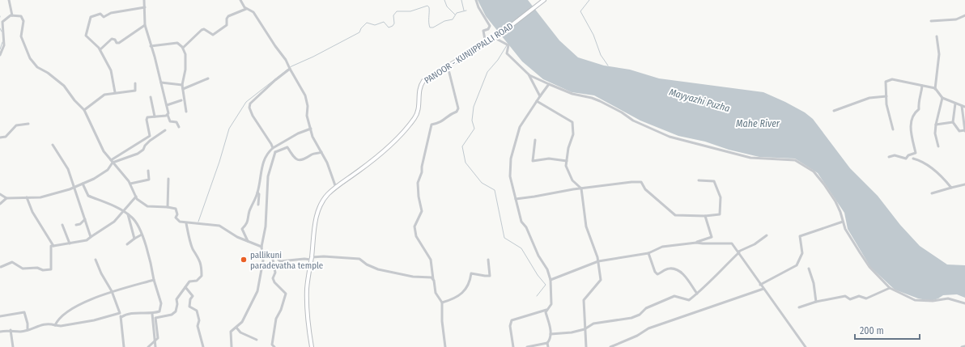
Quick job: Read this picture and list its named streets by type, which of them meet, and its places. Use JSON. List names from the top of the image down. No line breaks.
{"streets":{"main road":["PANOOR - KUNJIPPALLI ROAD"]},"water":["Mayyazhi Puzha","Mahe River"],"places":["pallikuni paradevatha temple"],"scale_bar":"200 m"}
